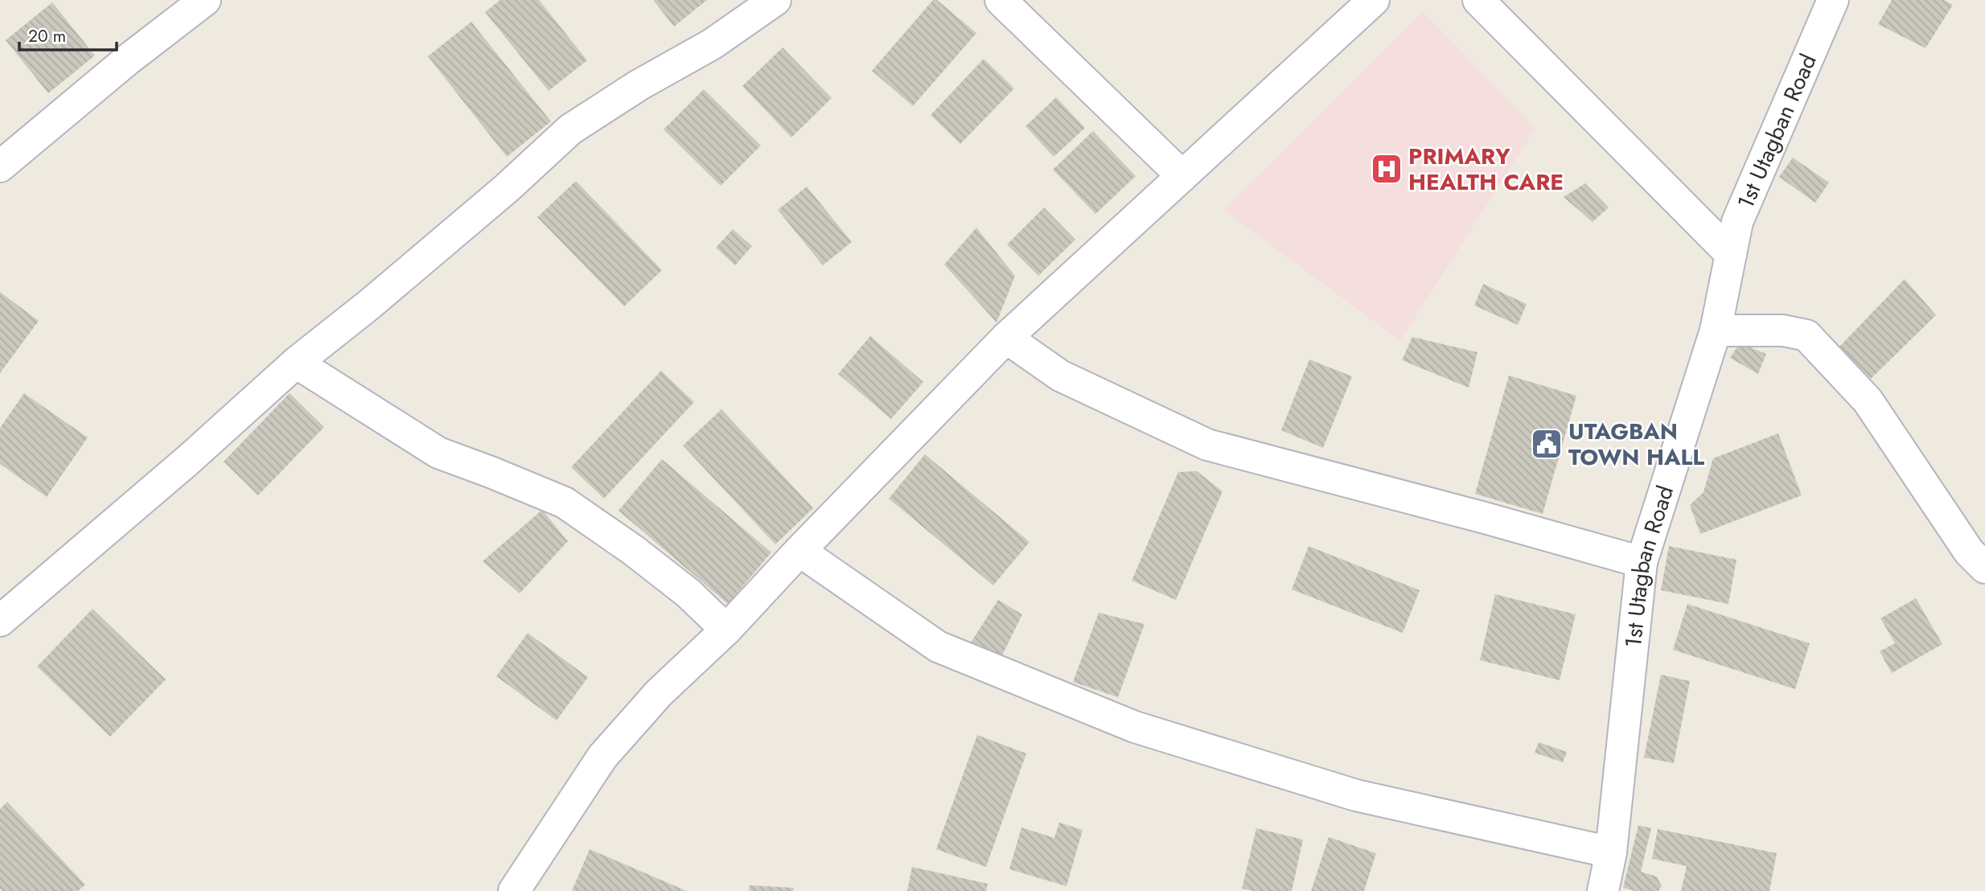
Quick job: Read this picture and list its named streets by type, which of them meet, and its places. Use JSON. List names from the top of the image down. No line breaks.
{"streets":{"street":["1st Utagban Road"]},"places":{"hospital":["PRIMARY HEALTH CARE"],"public building":["UTAGBAN TOWN HALL"]},"scale_bar":"20 m"}
